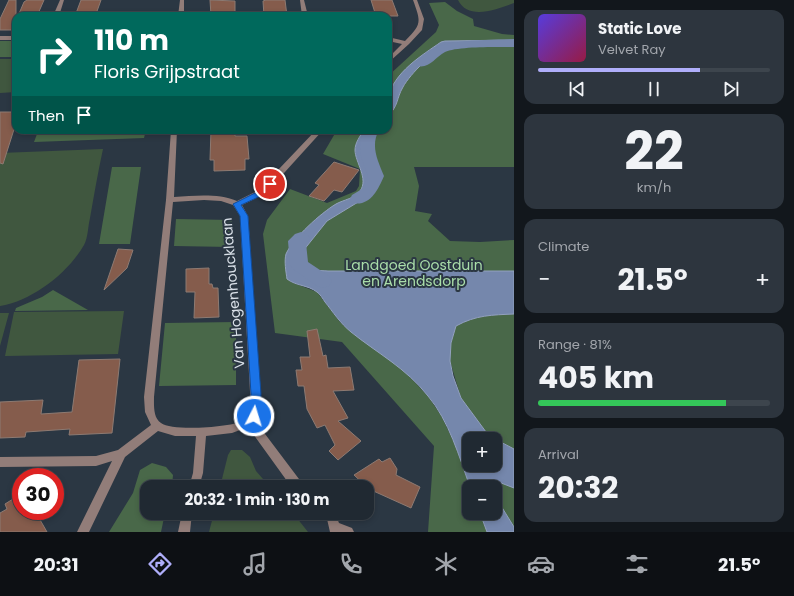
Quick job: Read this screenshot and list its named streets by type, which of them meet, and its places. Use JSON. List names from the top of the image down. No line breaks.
{"streets":{"street":["Van Hogenhoucklaan"]},"parks":["Landgoed Oostduin en Arendsdorp"],"page":{"turn":["110 m","Floris Grijpstraat"],"song":["Static Love","Velvet Ray"],"then":"Then","tile":[["22","km/h"],"Climate",["Range · 81%","405 km"],["Arrival","20:32"]],"heat":["−","21.5°","+"],"map_buttons":["+","−"],"limit":"30","trip":"20:32 · 1 min · 130 m","tabs":["20:31","21.5°"]}}
